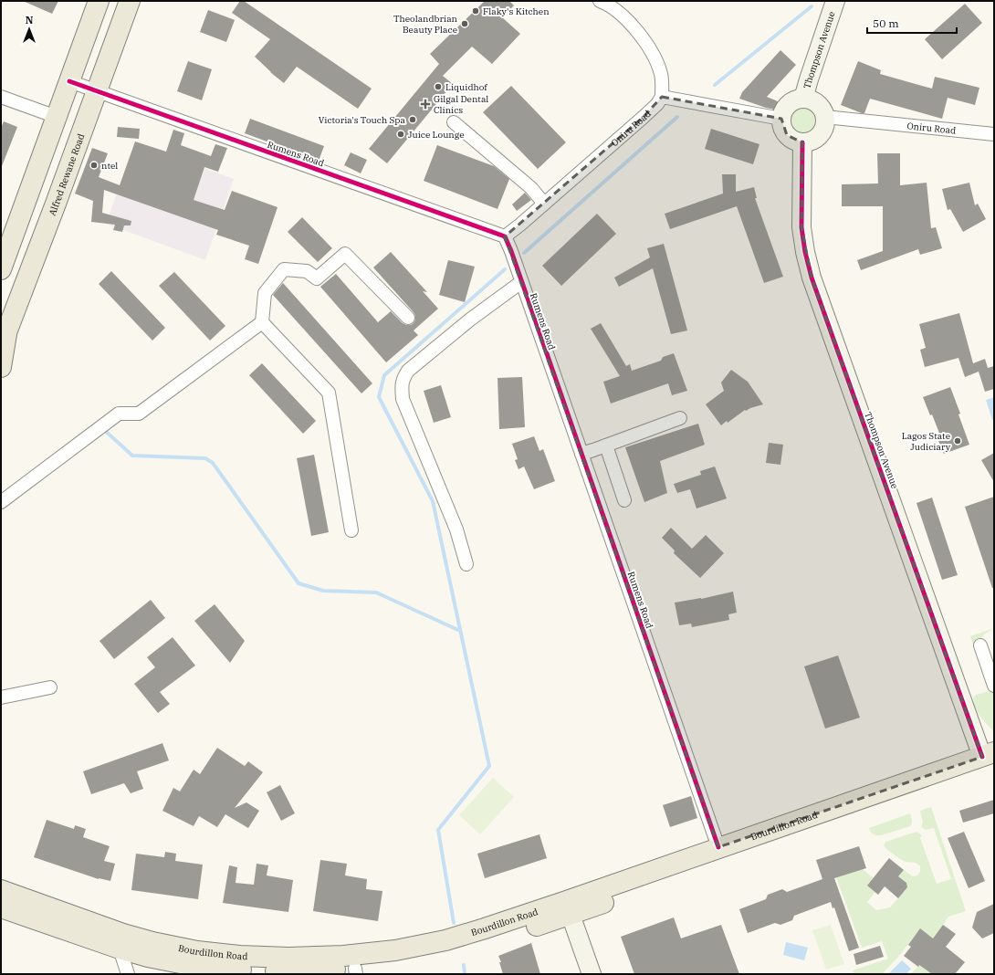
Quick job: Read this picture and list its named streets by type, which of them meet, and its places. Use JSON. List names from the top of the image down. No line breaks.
{"streets":{"main road":["Alfred Rewane Road","Bourdillon Road"],"street":["Thompson Avenue","Oniru Road","Rumens Road"]},"crossings":[["Thompson Avenue","Oniru Road"],["Thompson Avenue","Bourdillon Road"],["Oniru Road","Rumens Road"],["Rumens Road","Alfred Rewane Road"],["Rumens Road","Bourdillon Road"]],"places":{"other":["Flaky's Kitchen","Theolandbrian Beauty Place","Liquidhof","Victoria's Touch Spa","Juice Lounge","ntel","Lagos State Judiciary"],"health":["Gilgal Dental Clinics"]},"scale_bar":"50 m","north":"top"}
